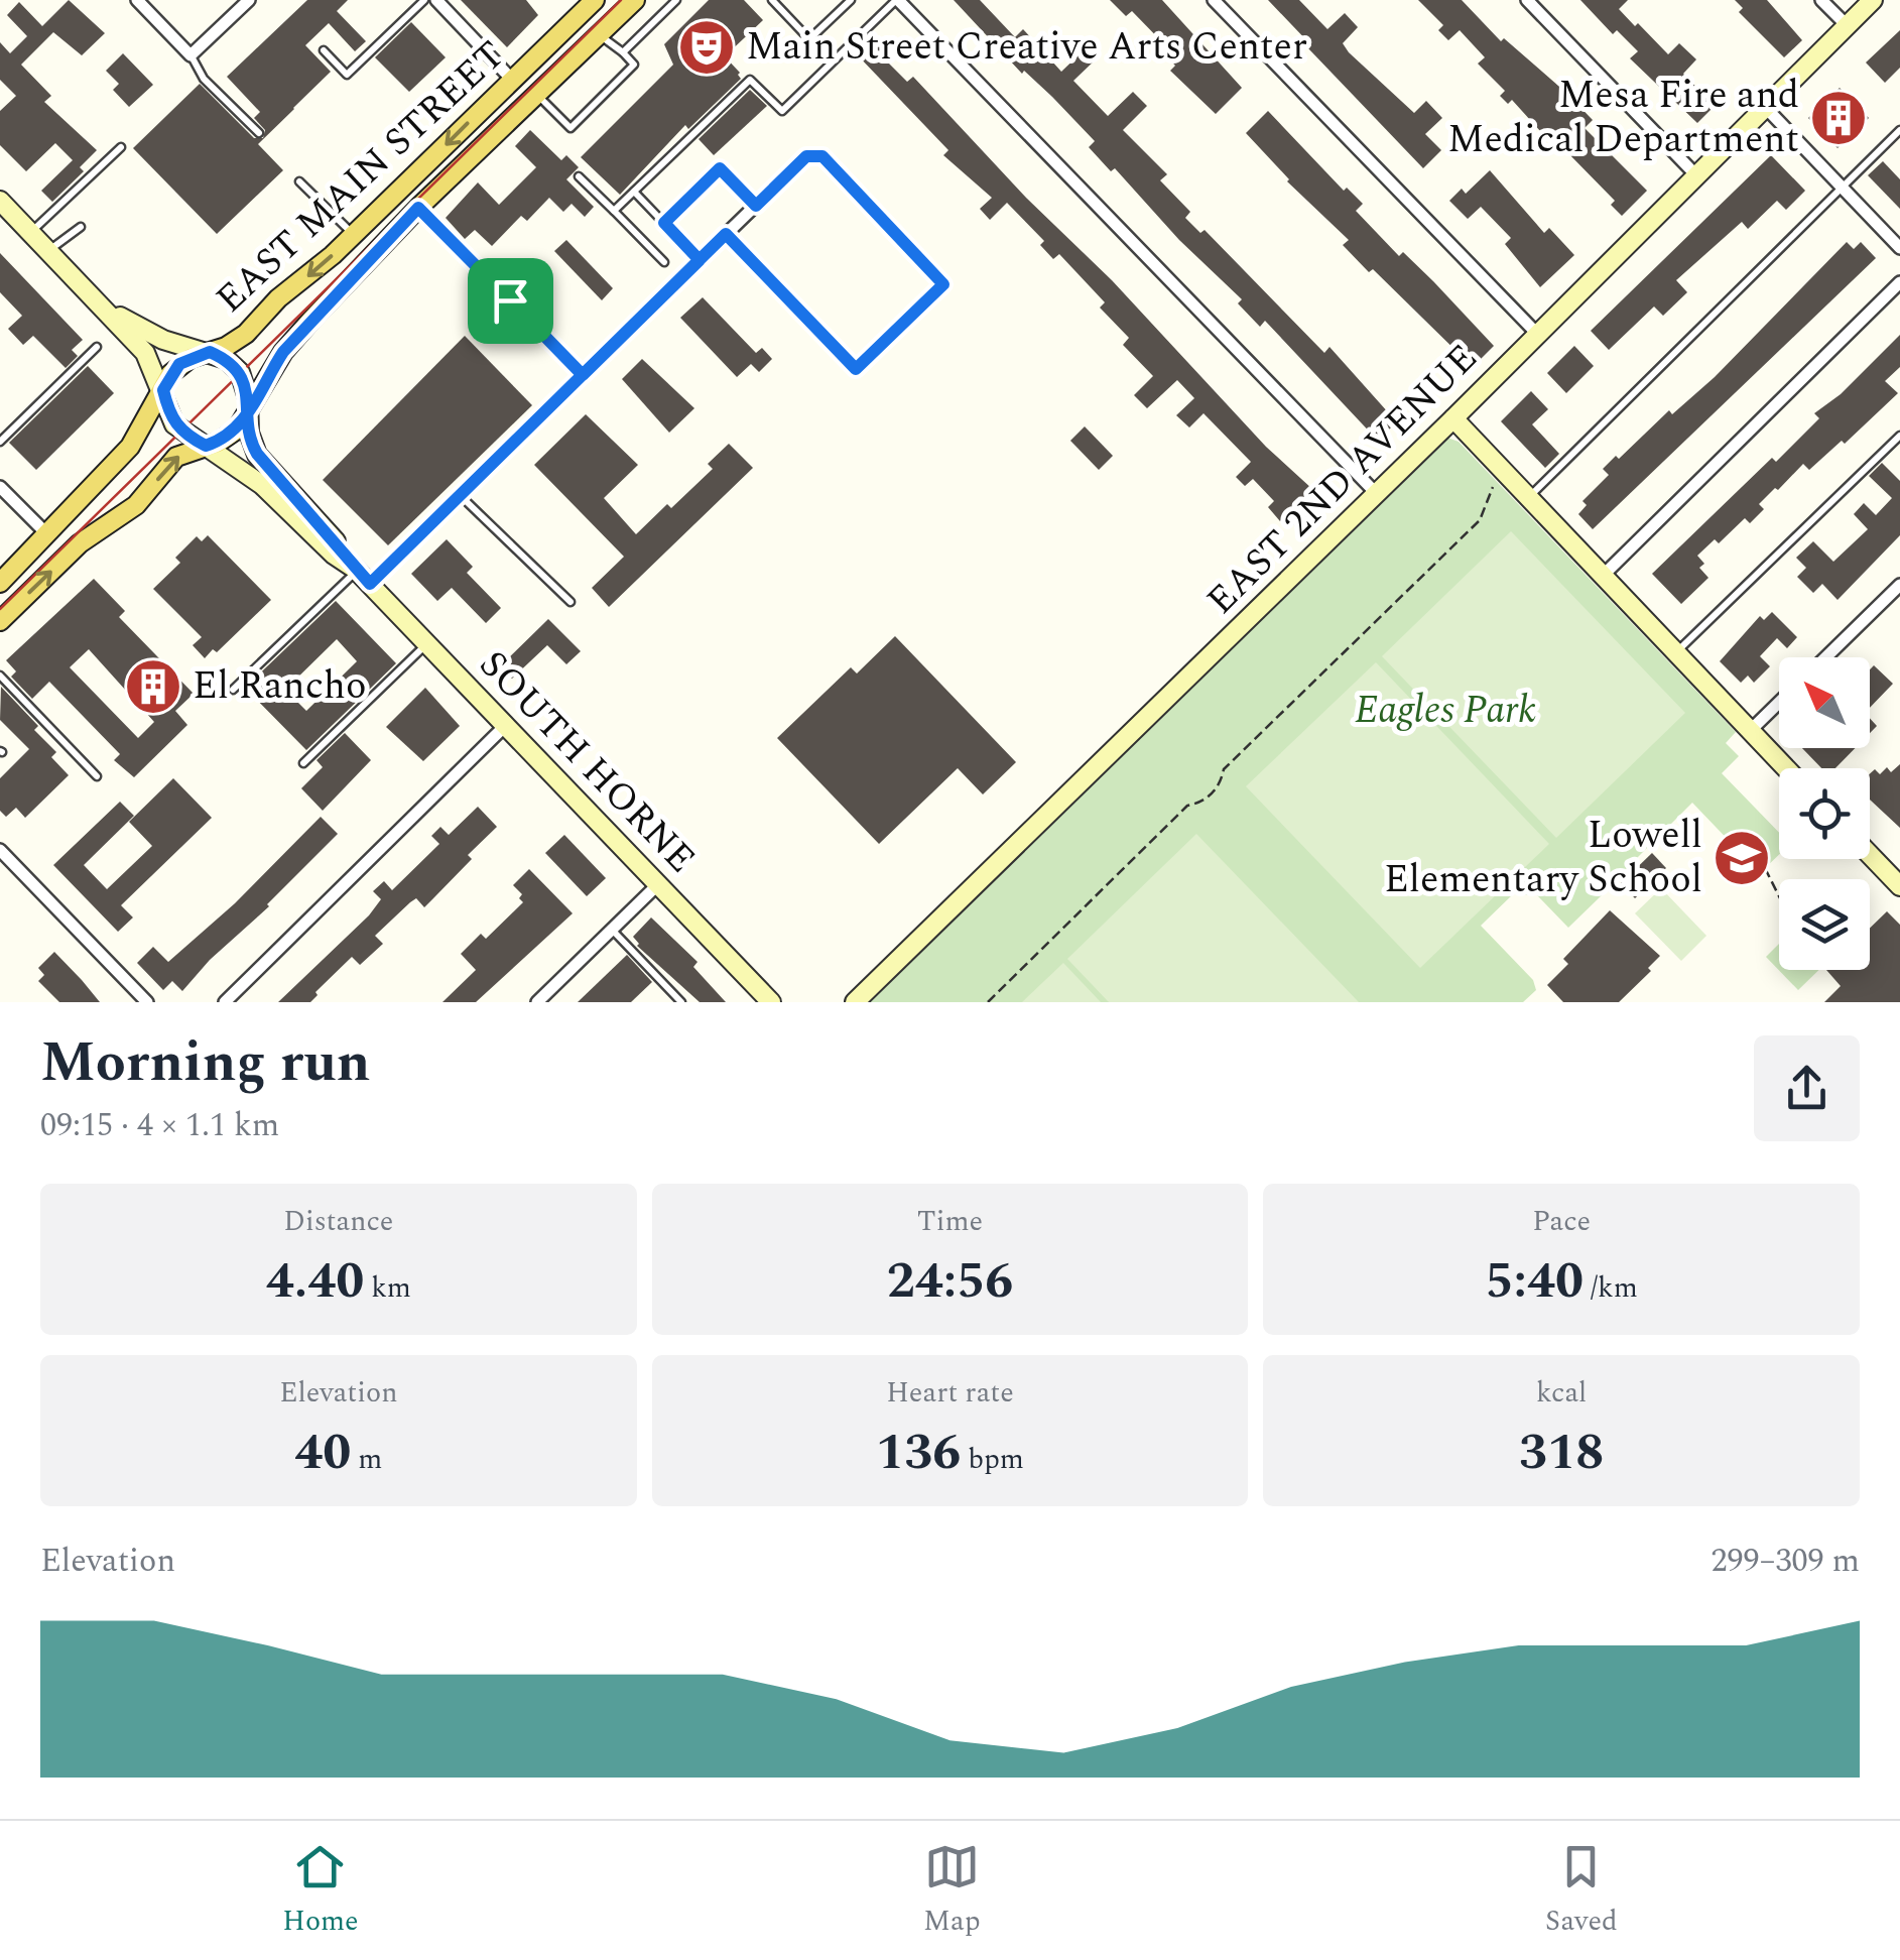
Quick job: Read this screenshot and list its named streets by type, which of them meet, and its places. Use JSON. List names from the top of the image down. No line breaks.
{"streets":{"main road":["EAST MAIN STREET"],"street":["EAST 2ND AVENUE","SOUTH HORNE"]},"crossings":[["EAST MAIN STREET","SOUTH HORNE"]],"parks":["Eagles Park"],"places":{"theatre":["Main Street Creative Arts Center"],"building":["Mesa Fire and Medical Department","El Rancho"],"school or university":["Lowell Elementary School"]},"north":"top left","page":{"heading":["Morning run","09:15 · 4 × 1.1 km"],"stats":[["Distance","4.40 km"],["Time","24:56"],["Pace","5:40 /km"],["Elevation","40 m"],["Heart rate","136 bpm"],["kcal","318"]],"chart":["Elevation","299–309 m"],"tabs":["Home","Map","Saved"]}}
